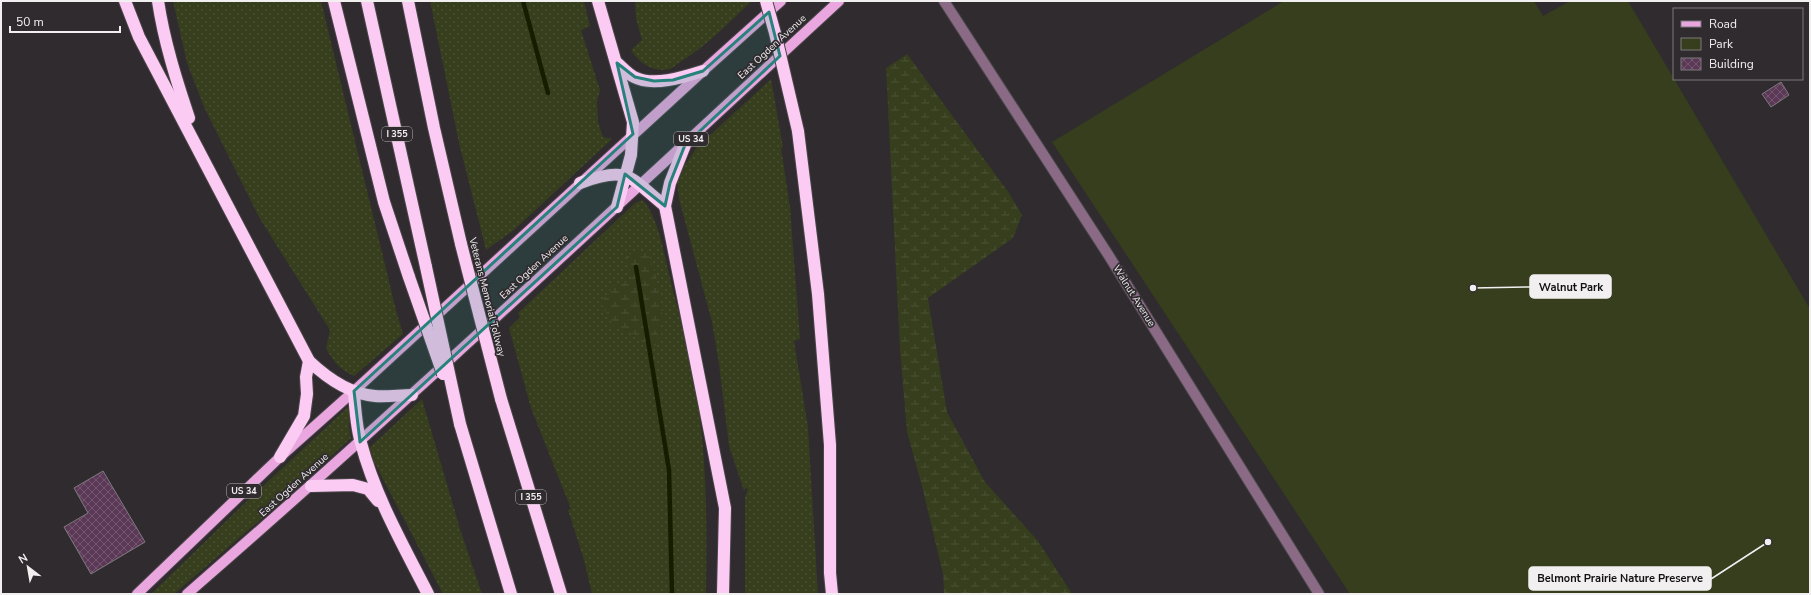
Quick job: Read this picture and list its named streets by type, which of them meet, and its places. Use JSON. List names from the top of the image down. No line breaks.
{"streets":{"highway":["I 355","Veterans Memorial Tollway"],"main road":["East Ogden Avenue","US 34"],"street":["Walnut Avenue"]},"places":["Walnut Park","Belmont Prairie Nature Preserve"],"legend":["Road","Park","Building"],"scale_bar":"50 m","north":"top left"}
